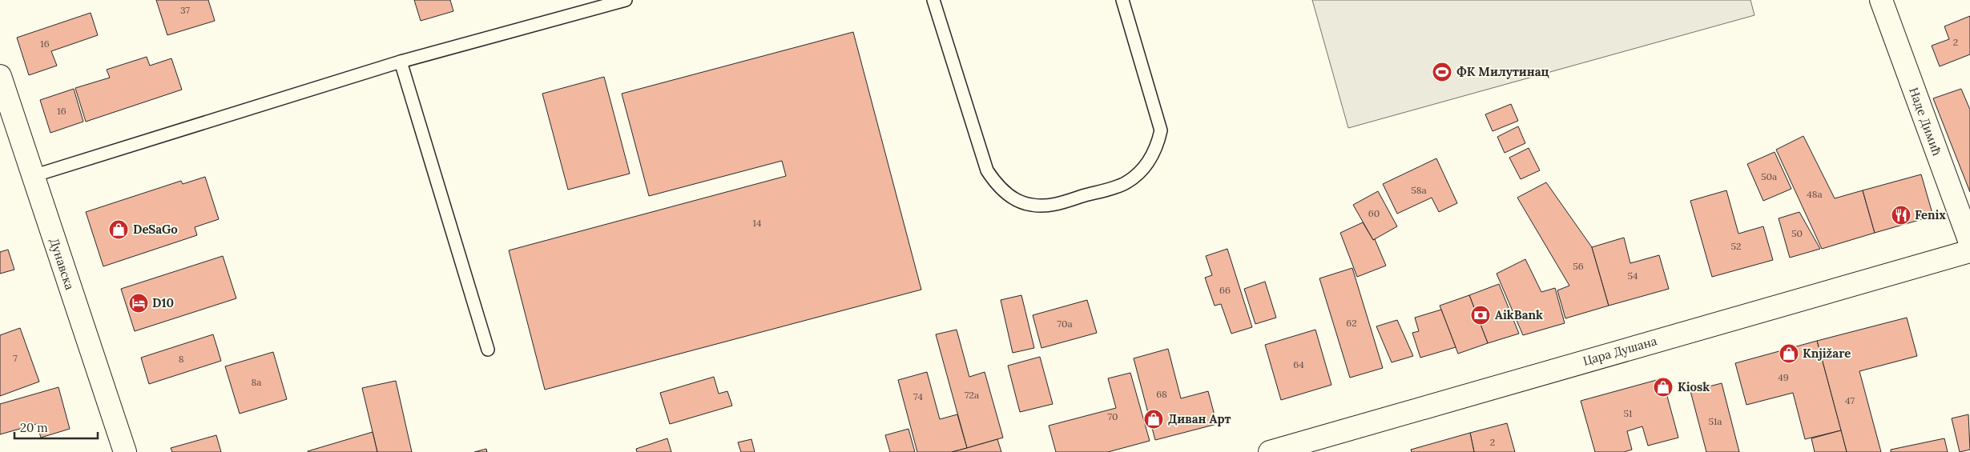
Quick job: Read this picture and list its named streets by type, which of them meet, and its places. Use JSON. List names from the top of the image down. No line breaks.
{"streets":{"main road":["Наде Димић","Дунавска","Цара Душана"]},"places":{"sports":["ФК Милутинац"],"restaurant":["Fenix"],"shop":["DeSaGo","Knjižare","Kiosk","Диван Арт"],"hotel":["D10"],"bank":["AikBank"]},"house_numbers":["37","2","16","16","50a","58a","48a","60","14","50","52","56","54","66","62","70a","7","8","64","49","8a","68","72a","74","47","51","70","51a","2"],"scale_bar":"20 m"}
